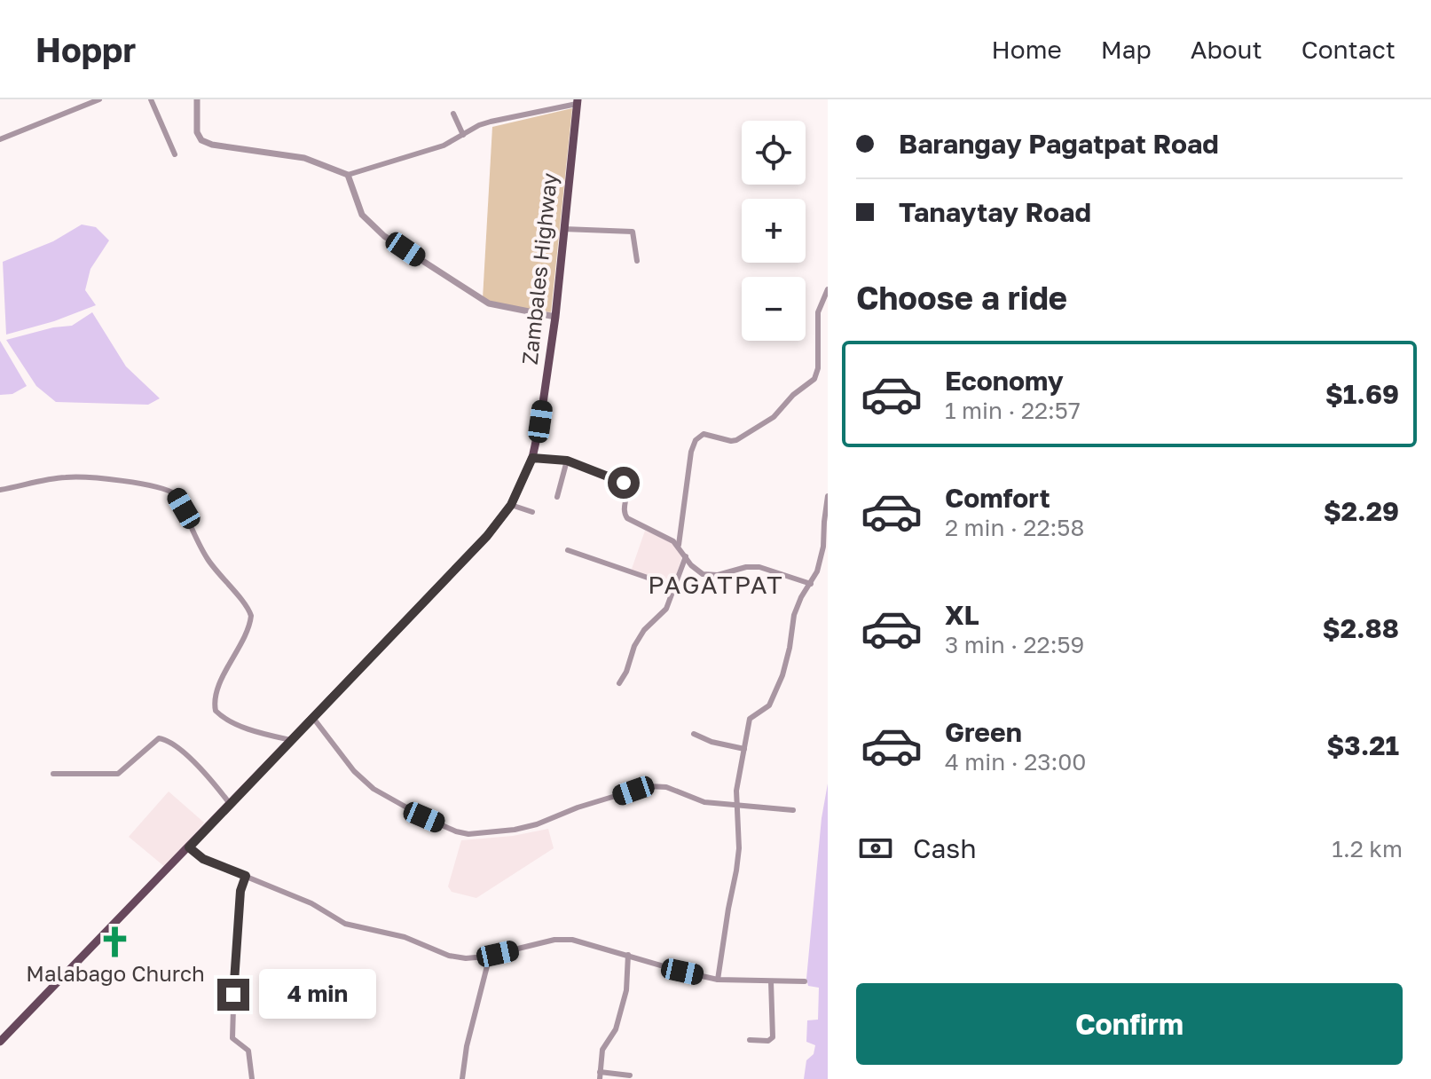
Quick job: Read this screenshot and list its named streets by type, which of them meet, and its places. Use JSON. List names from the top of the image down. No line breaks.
{"streets":{"main road":["Zambales Highway"]},"districts":["PAGATPAT"],"places":{"church":["Malabago Church"]},"page":{"header":"Hoppr","nav":["Home","Map","About","Contact"],"banner":["Barangay Pagatpat Road","Tanaytay Road"],"map_buttons":["+","−"],"heading":"Choose a ride","list":[{"name":"Economy","note":"1 min · 22:57","value":"$1.69"},{"name":"Comfort","note":"2 min · 22:58","value":"$2.29"},{"name":"XL","note":"3 min · 22:59","value":"$2.88"},{"name":"Green","note":"4 min · 23:00","value":"$3.21"}],"pay":["Cash","1.2 km"],"bubble":"4 min","buttons":"Confirm"}}
